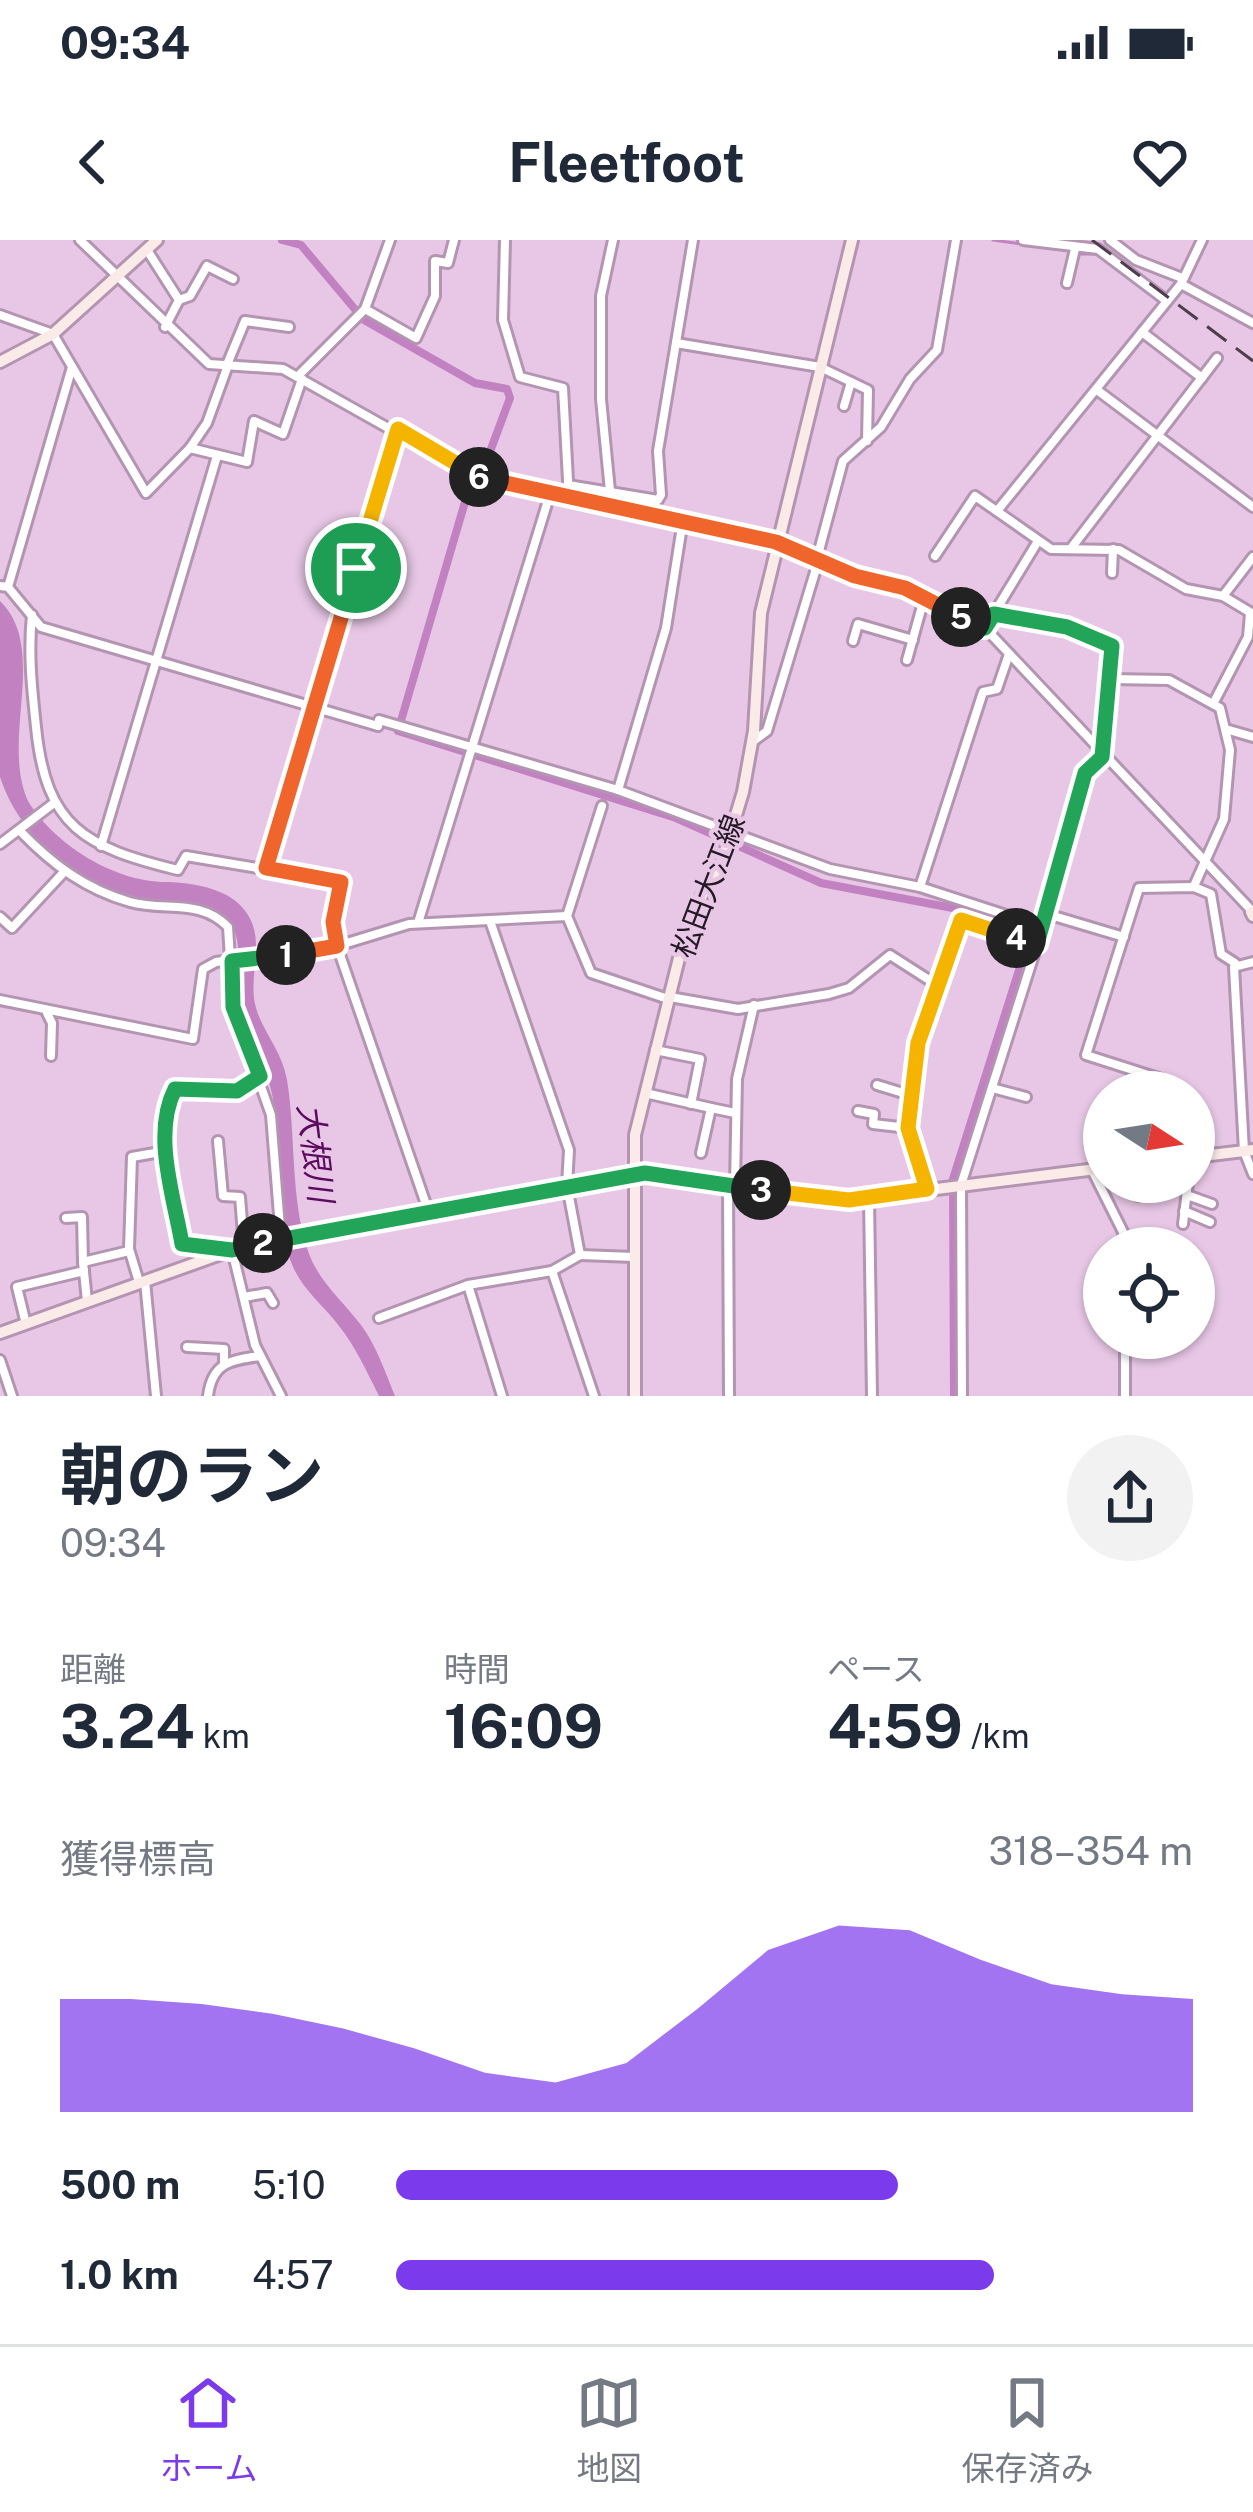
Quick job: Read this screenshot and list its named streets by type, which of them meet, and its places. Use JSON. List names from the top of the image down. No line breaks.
{"streets":{"main road":["松田大江線"]},"water":["大根川"],"north":"right","page":{"status":"09:34","header":"Fleetfoot","pins":["6","5","4","1","3","2"],"heading":["朝のラン","09:34"],"stats":[["距離","3.24 km"],["時間","16:09"],["ペース","4:59 /km"]],"chart":["獲得標高","318–354 m"],"list":[{"name":"500 m","note":"5:10"},{"name":"1.0 km","note":"4:57"}],"tabs":["ホーム","地図","保存済み"]}}
